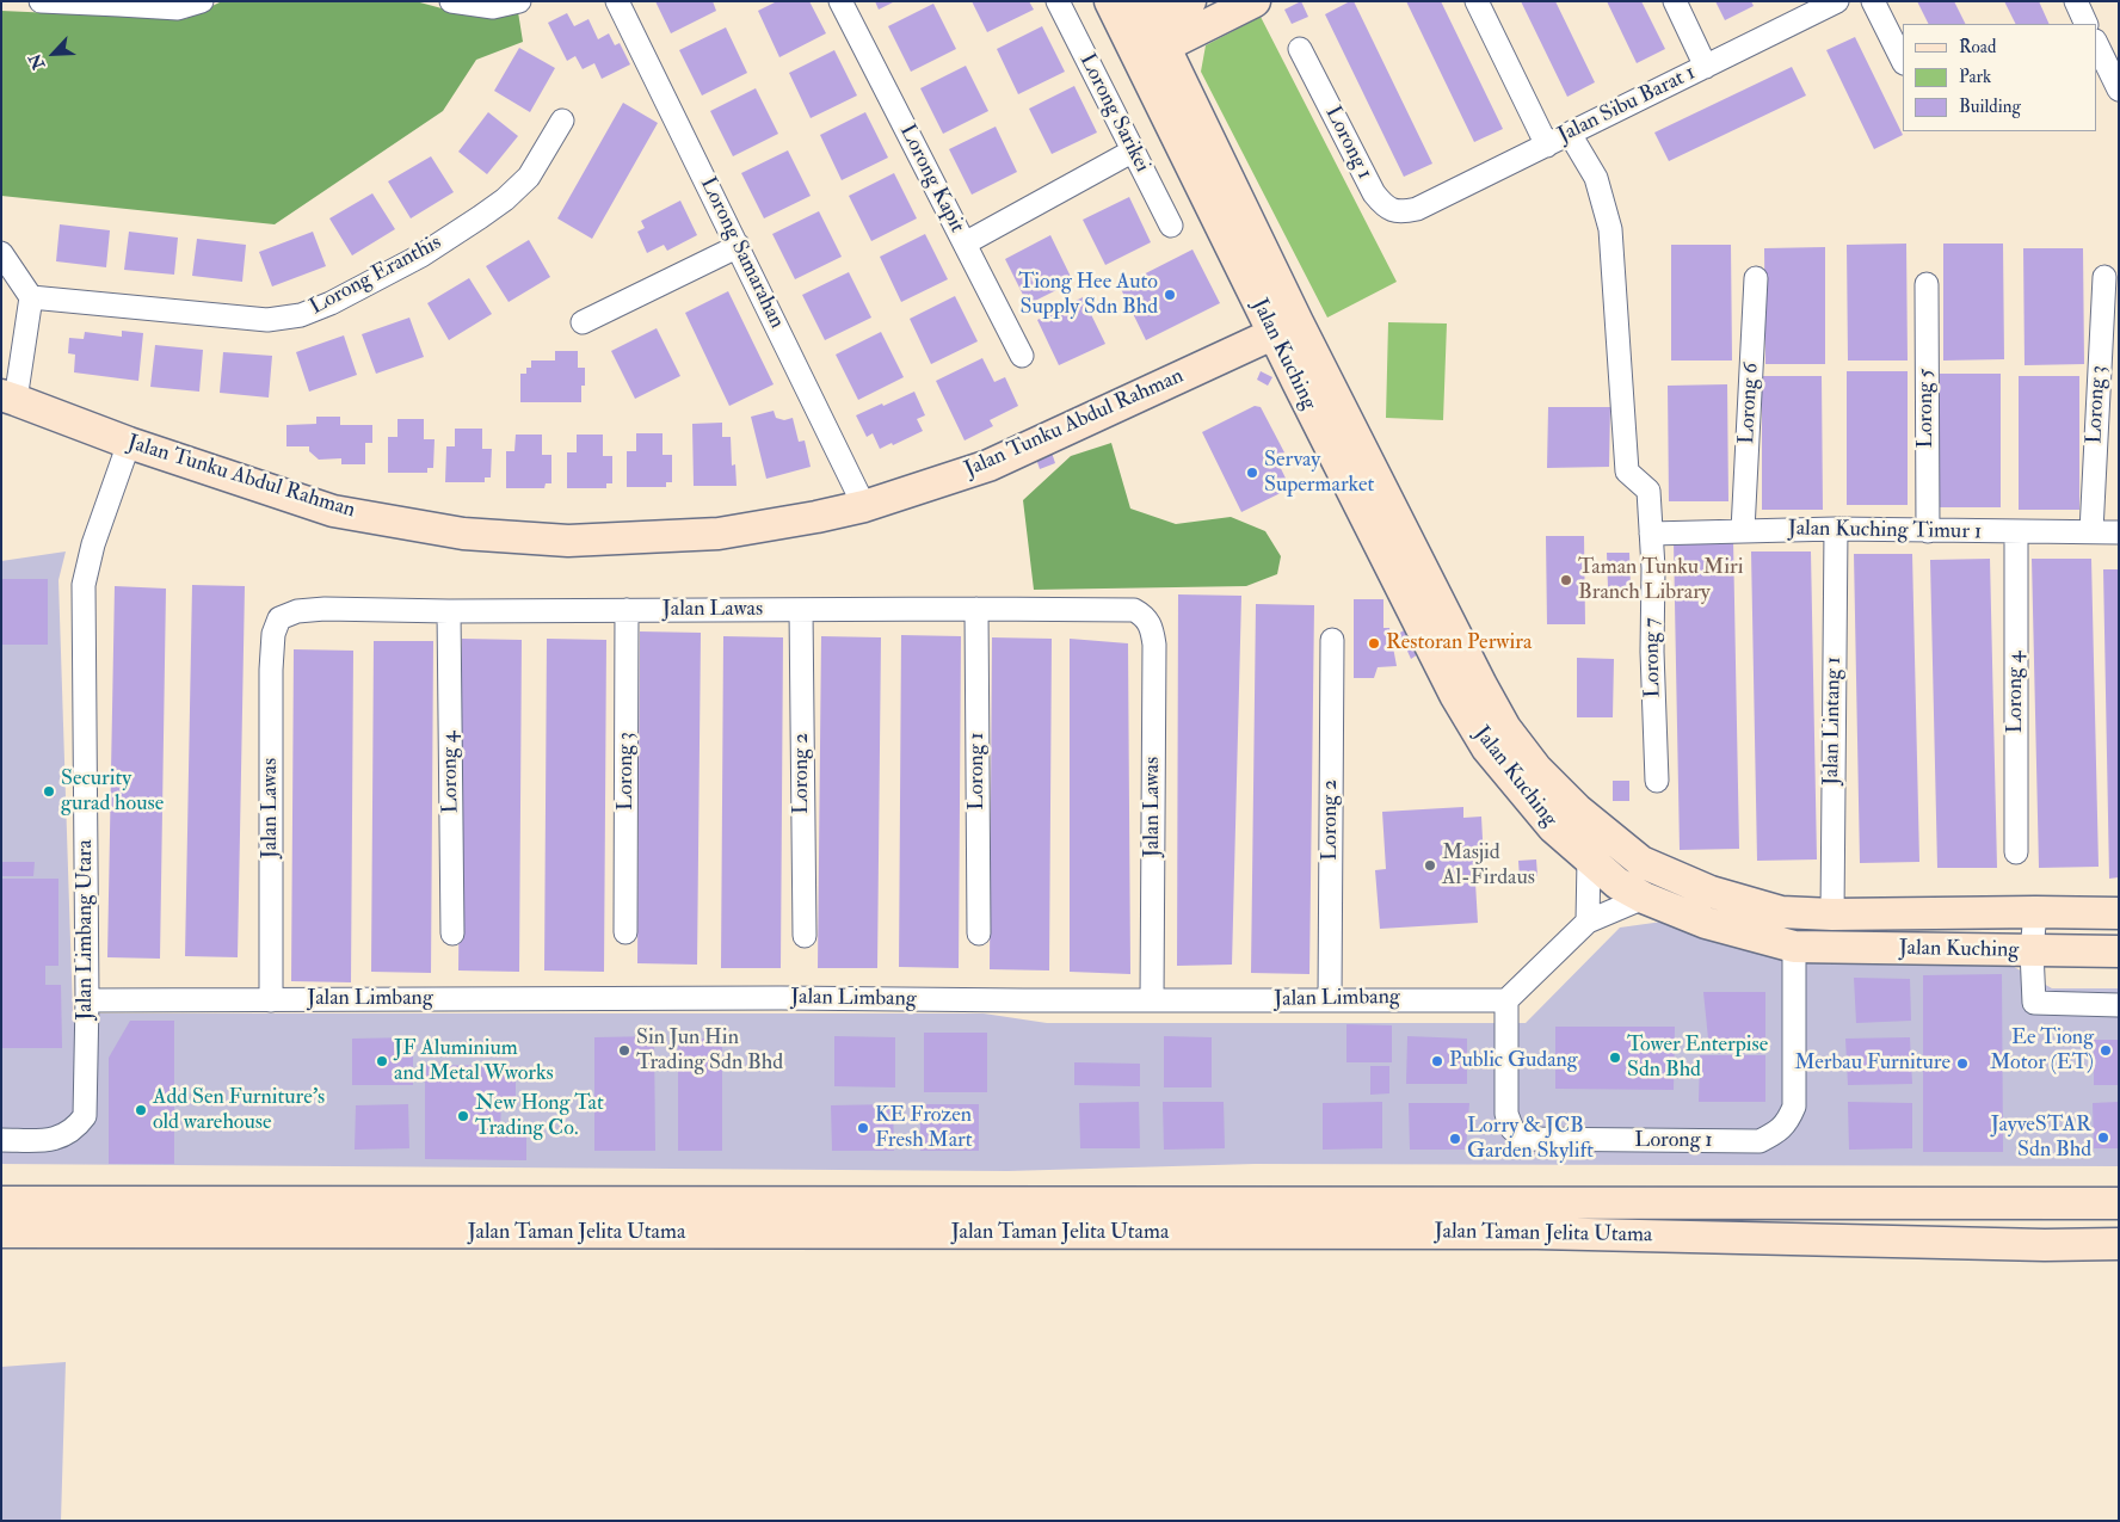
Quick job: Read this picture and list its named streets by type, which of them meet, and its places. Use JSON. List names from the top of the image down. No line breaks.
{"streets":{"street":["Jalan Sibu Barat 1","Lorong Sarikei","Lorong 1","Lorong Kapit","Lorong Samarahan","Lorong Eranthis","Jalan Kuching","Lorong 6","Lorong 3","Lorong 5","Jalan Tunku Abdul Rahman","Jalan Kuching Timur 1","Jalan Lawas","Lorong 7","Lorong 4","Jalan Lintang 1","Lorong 2","Jalan Limbang Utara","Jalan Limbang","Jalan Taman Jelita Utama"]},"crossings":[["Jalan Sibu Barat 1","Lorong 1"],["Jalan Sibu Barat 1","Lorong 7"],["Lorong 1","Jalan Kuching"],["Lorong 1","Jalan Lawas"],["Lorong 1","Jalan Limbang"],["Lorong Samarahan","Jalan Tunku Abdul Rahman"],["Jalan Kuching","Jalan Tunku Abdul Rahman"],["Jalan Kuching","Jalan Lintang 1"],["Lorong 6","Jalan Kuching Timur 1"],["Lorong 3","Jalan Kuching Timur 1"],["Lorong 3","Jalan Lawas"],["Lorong 5","Jalan Kuching Timur 1"],["Jalan Tunku Abdul Rahman","Jalan Limbang Utara"],["Jalan Kuching Timur 1","Lorong 7"],["Jalan Kuching Timur 1","Lorong 4"],["Jalan Kuching Timur 1","Jalan Lintang 1"],["Jalan Lawas","Lorong 4"],["Jalan Lawas","Lorong 2"],["Jalan Lawas","Jalan Limbang"],["Lorong 2","Jalan Limbang"],["Jalan Limbang Utara","Jalan Limbang"]],"places":["Tiong Hee Auto Supply Sdn Bhd","Servay Supermarket","Taman Tunku Miri Branch Library","Restoran Perwira","Security gurad house","Masjid Al-Firdaus","Sin Jun Hin Trading Sdn Bhd","Ee Tiong Motor (ET)","Tower Enterpise Sdn Bhd","JF Aluminium and Metal Wworks","Public Gudang","Merbau Furniture","Add Sen Furniture's old warehouse","New Hong Tat Trading Co.","KE Frozen Fresh Mart","JayveSTAR Sdn Bhd","Lorry & JCB Garden Skylift"],"legend":["Road","Park","Building"],"north":"bottom left"}
